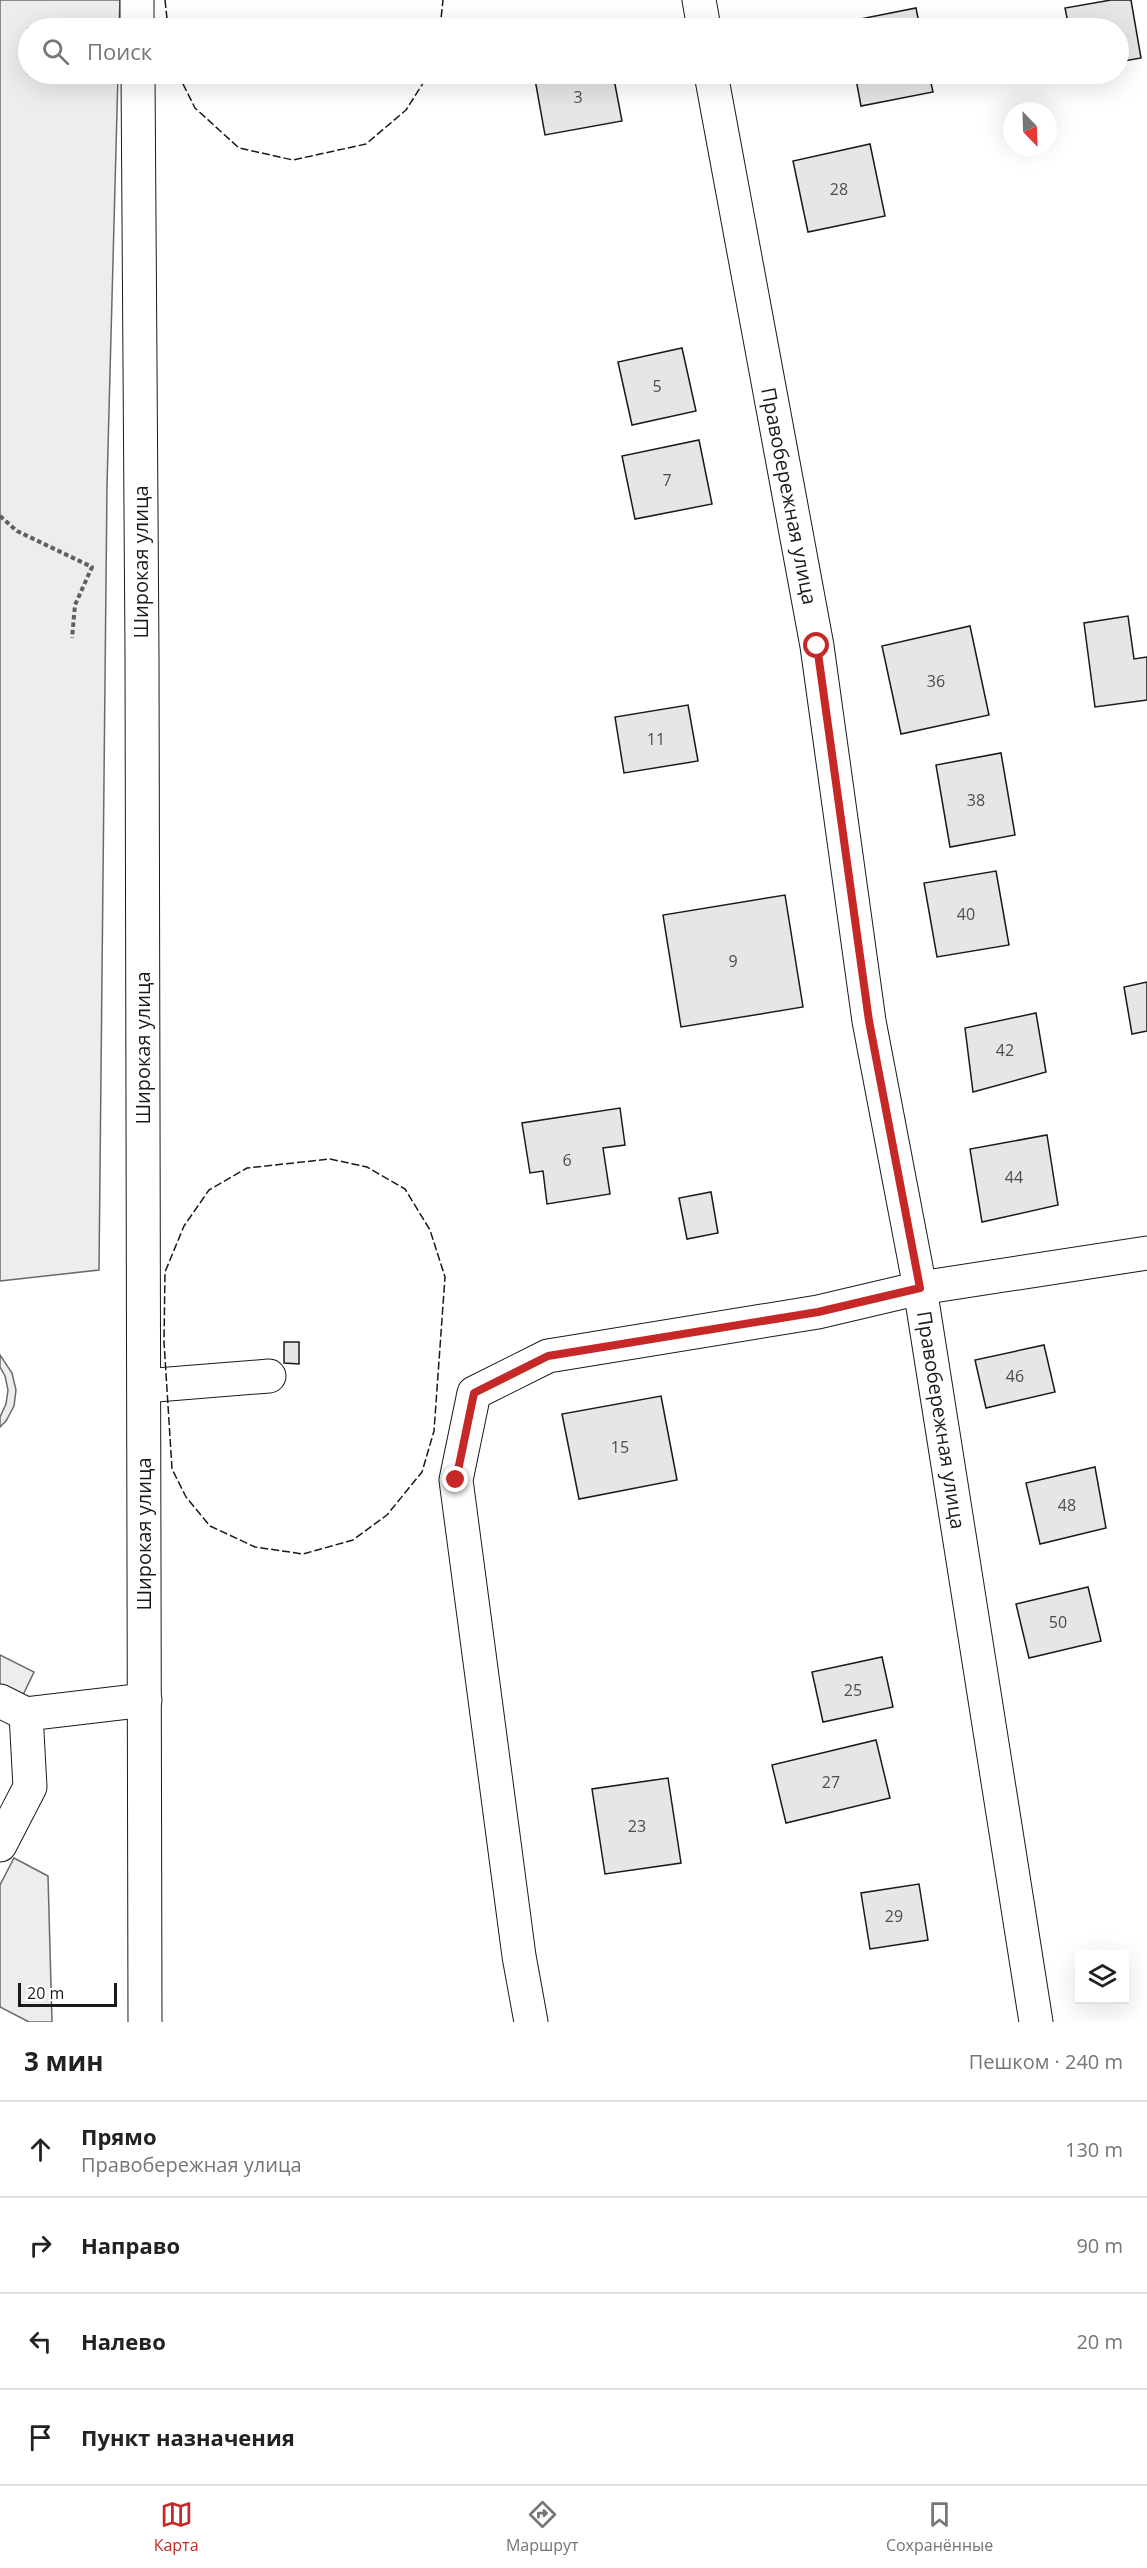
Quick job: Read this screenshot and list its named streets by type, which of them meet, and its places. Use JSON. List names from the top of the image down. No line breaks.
{"streets":{"street":["Правобережная улица","Широкая улица"]},"house_numbers":["3","28","5","7","36","11","38","40","9","42","6","44","46","15","48","50","25","27","23","29"],"scale_bar":"20 m","north":"bottom right","page":{"search":"Поиск","scale":"20 m","heading":["3 мин","Пешком · 240 m"],"list":[["Прямо","Правобережная улица","130 m"],["Направо","90 m"],["Налево","20 m"],"Пункт назначения"],"nav":["Карта","Маршрут","Сохранённые"]}}
